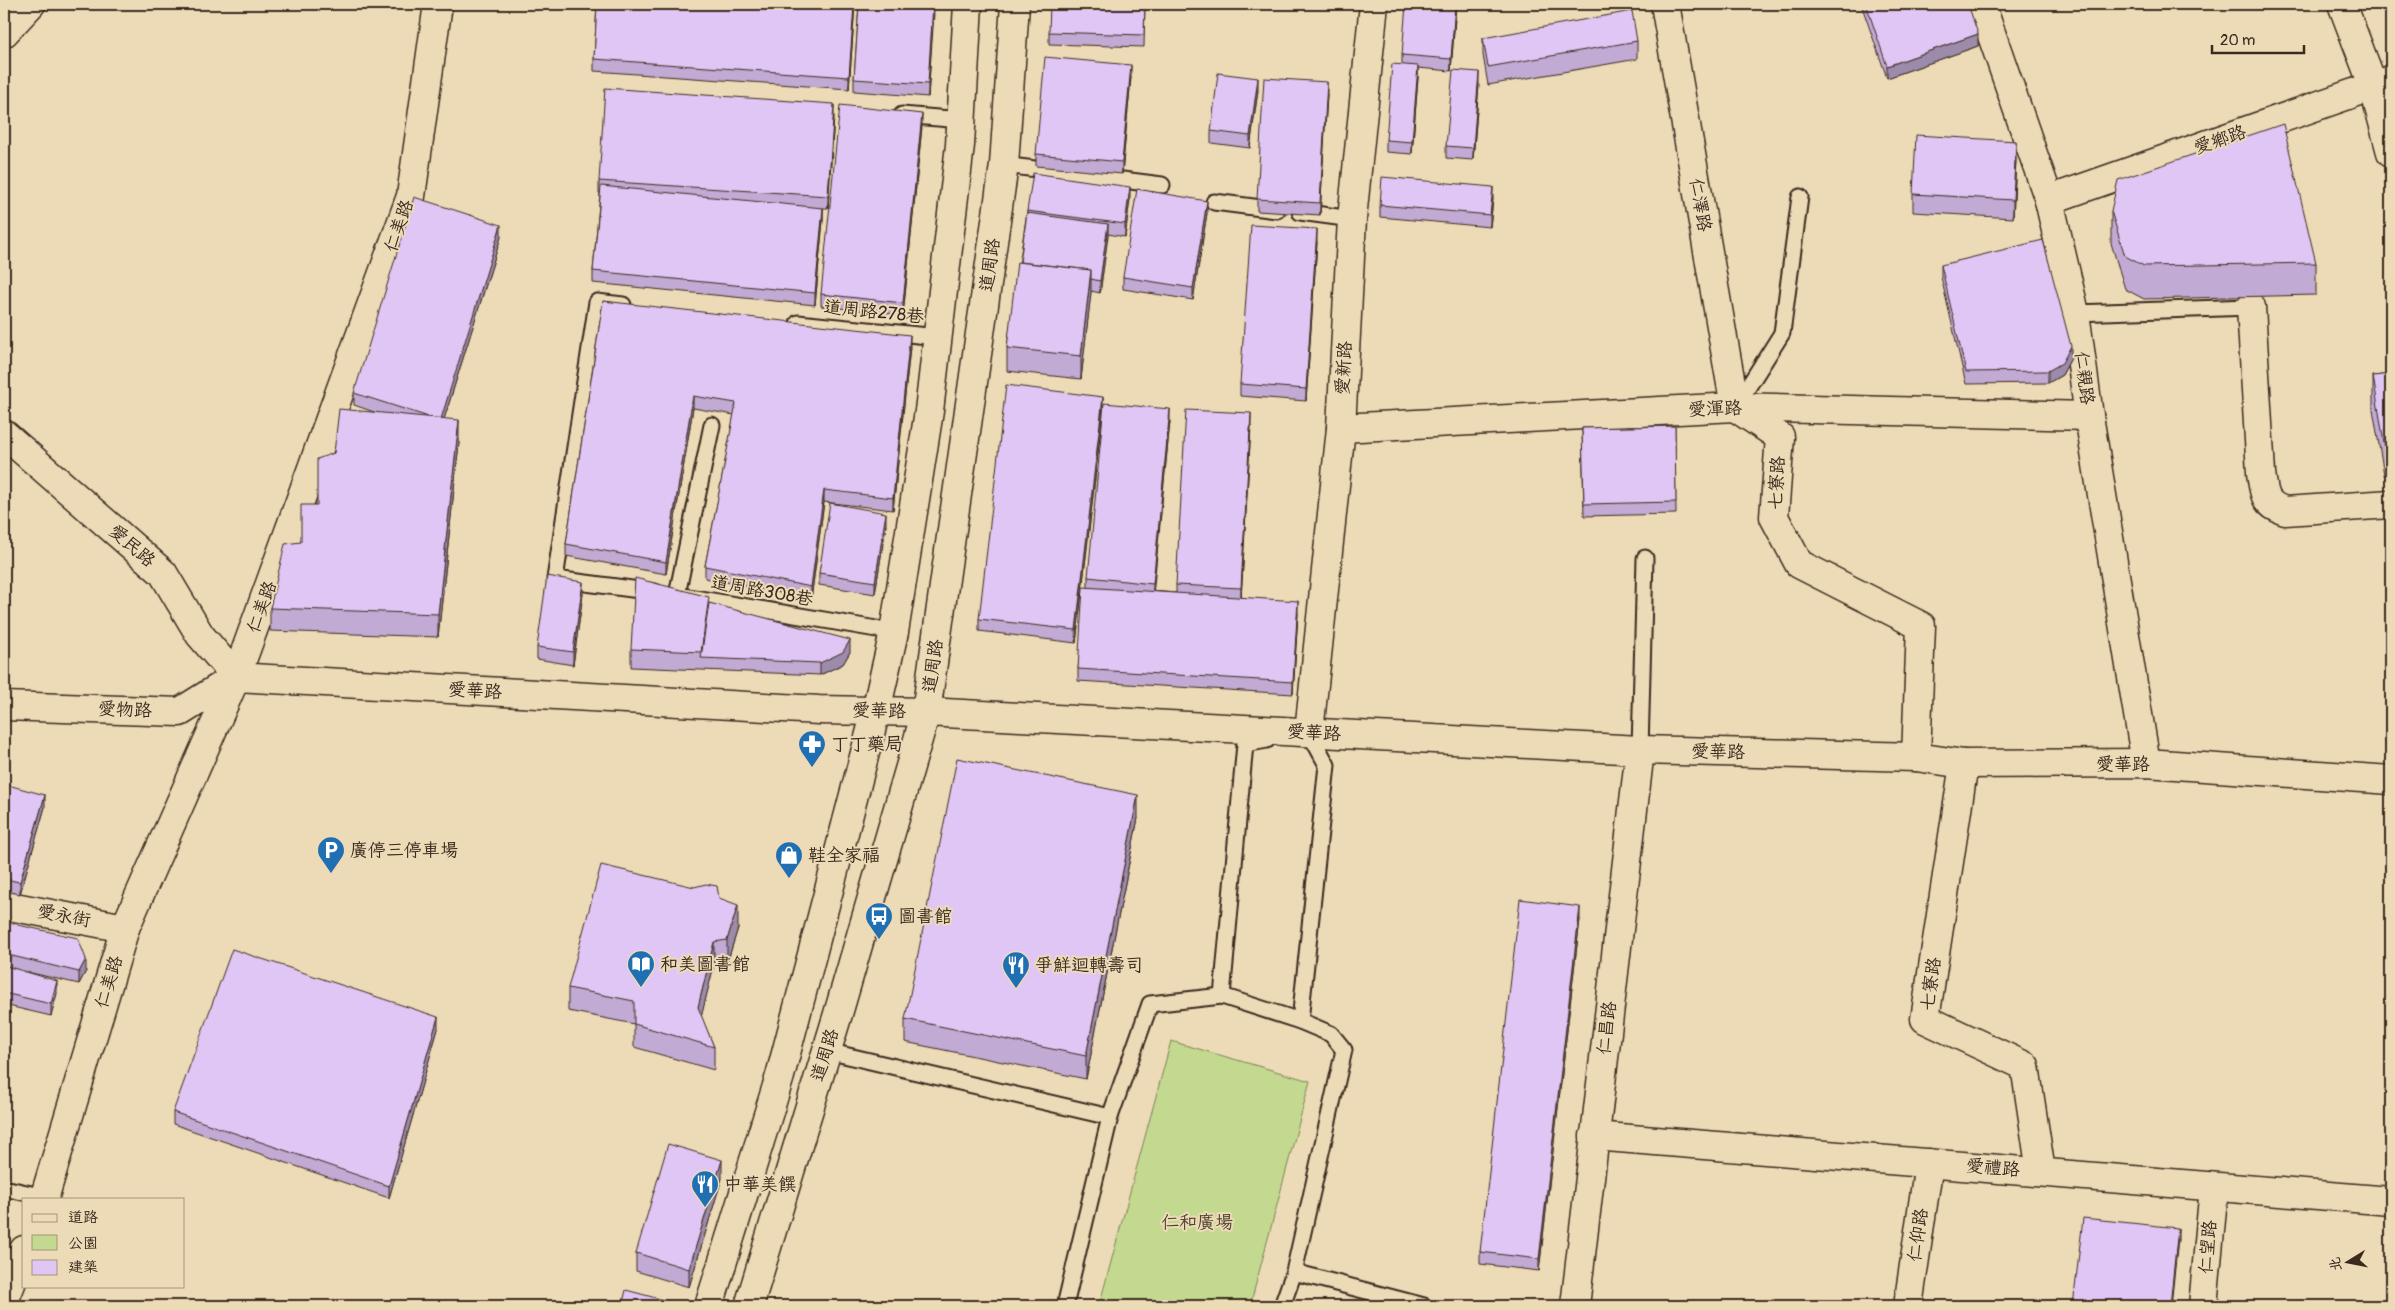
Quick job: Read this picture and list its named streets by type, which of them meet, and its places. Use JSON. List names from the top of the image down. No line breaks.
{"streets":{"street":["愛鄉路","仁澤路","仁美路","道周路","愛新路","仁親路","愛渾路","七寮路","愛民路","愛華路","愛物路","愛永街","仁昌路","愛禮路","仁仰路","仁望路"],"lane":["道周路278巷","道周路308巷"]},"crossings":[["愛鄉路","仁親路"],["仁澤路","愛渾路"],["仁澤路","七寮路"],["仁美路","愛民路"],["仁美路","愛華路"],["仁美路","愛物路"],["仁美路","愛永街"],["道周路","道周路278巷"],["道周路","道周路308巷"],["道周路","愛華路"],["愛新路","愛渾路"],["愛新路","愛華路"],["仁親路","愛渾路"],["仁親路","愛華路"],["愛渾路","七寮路"],["七寮路","愛華路"],["七寮路","愛禮路"],["愛民路","愛華路"],["愛民路","愛物路"],["愛華路","愛物路"],["愛華路","仁昌路"],["仁昌路","愛禮路"],["愛禮路","仁仰路"],["愛禮路","仁望路"]],"parks":["仁和廣場"],"places":{"pharmacy":["丁丁藥局"],"parking":["廣停三停車場"],"shop":["鞋全家福"],"bus stop":["圖書館"],"library":["和美圖書館"],"restaurant":["爭鮮迴轉壽司","中華美饌"]},"legend":["道路","公園","建築"],"scale_bar":"20 m","north":"left"}
